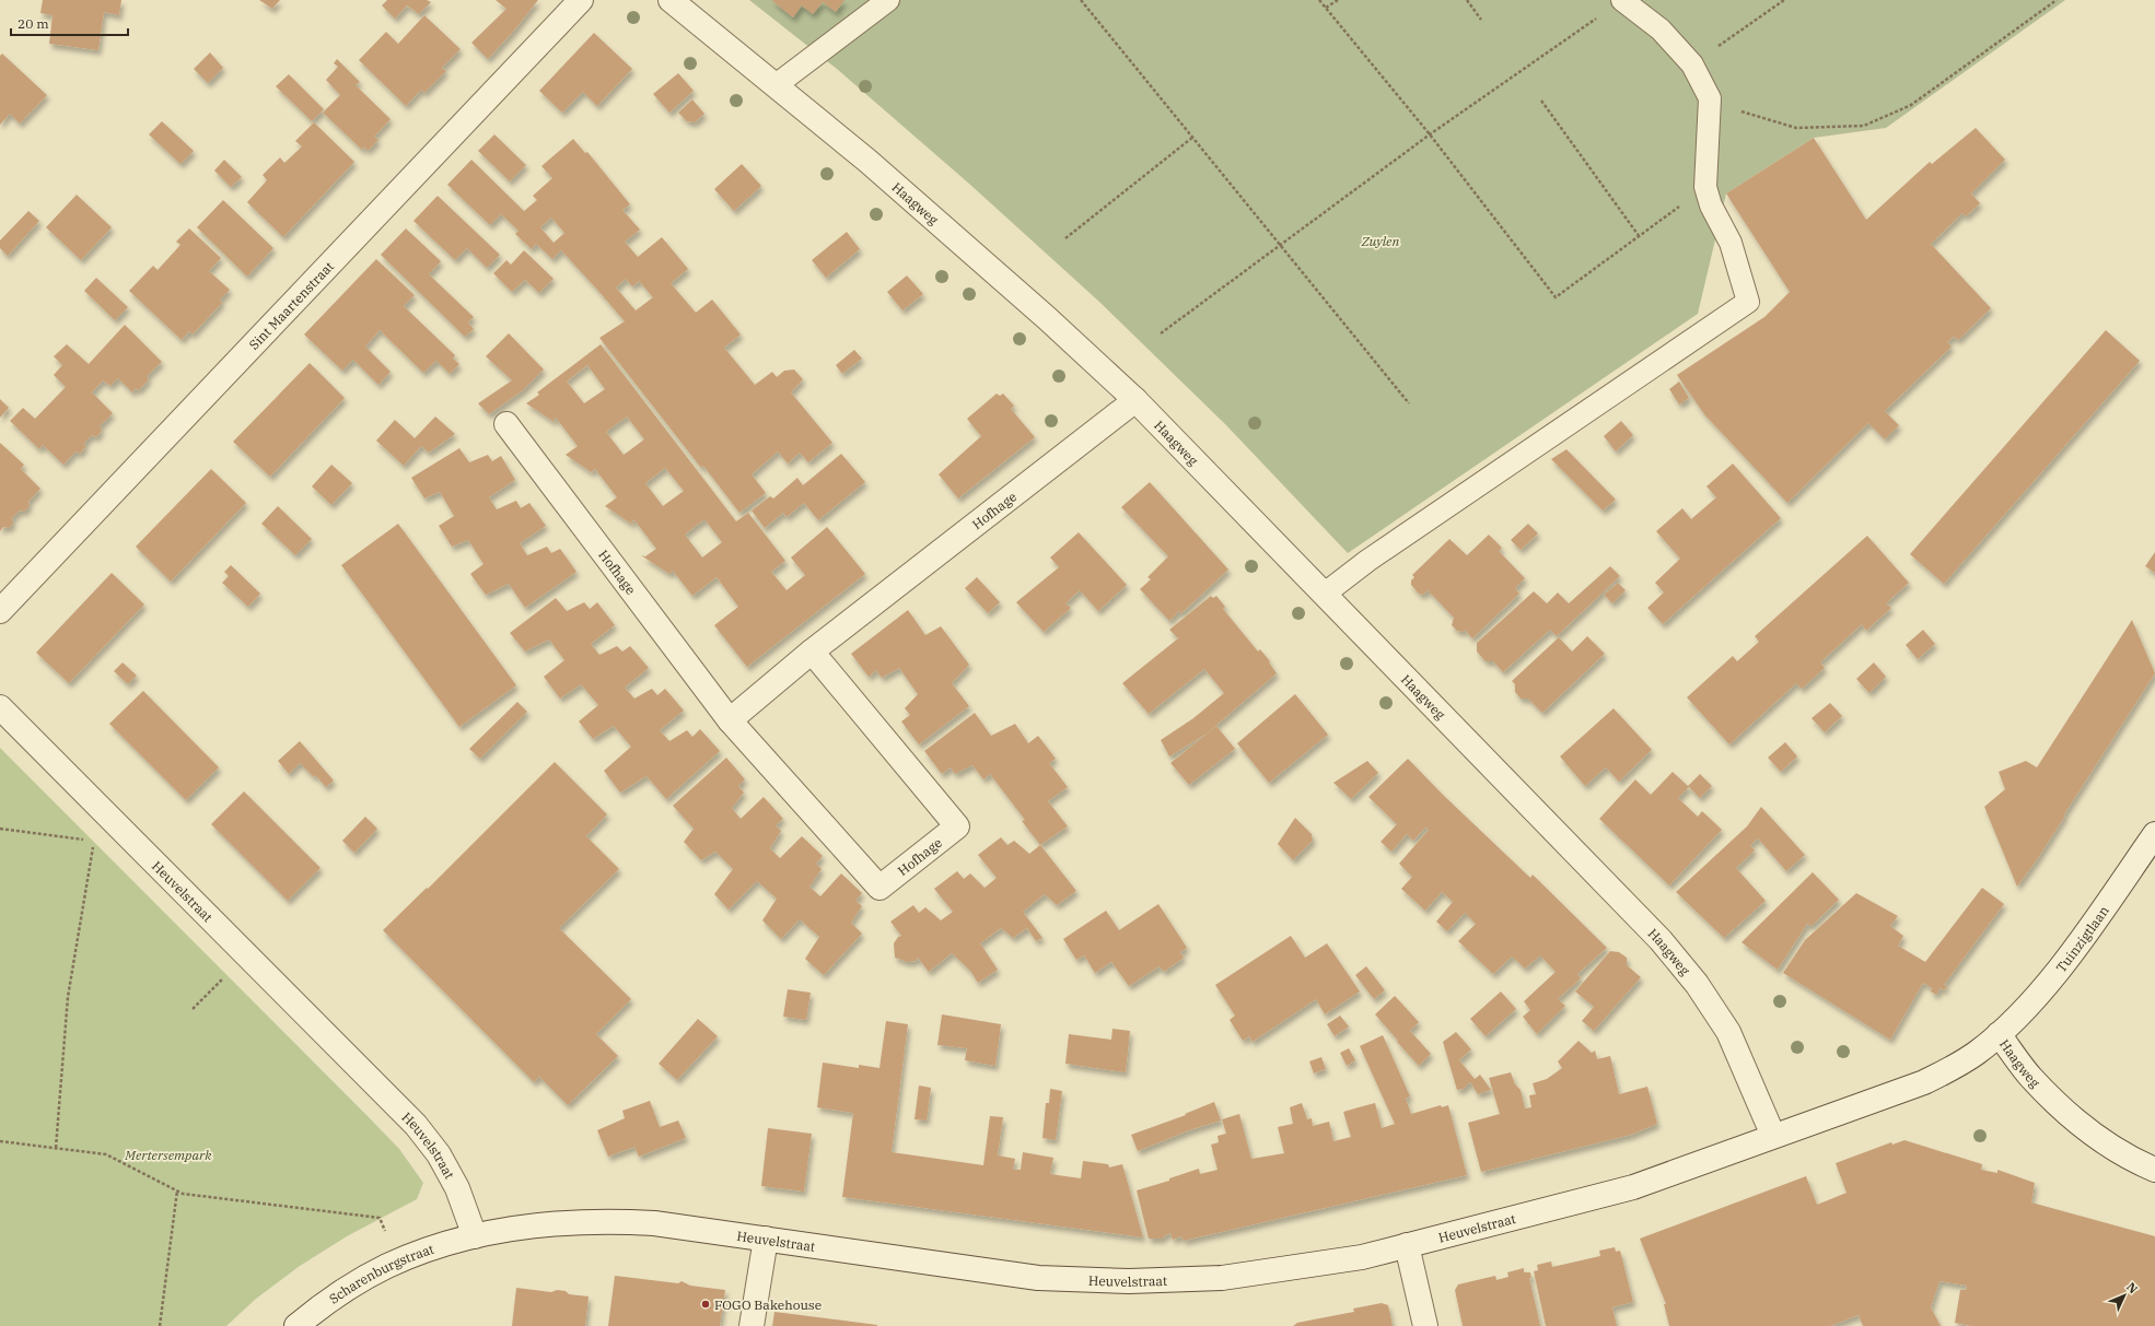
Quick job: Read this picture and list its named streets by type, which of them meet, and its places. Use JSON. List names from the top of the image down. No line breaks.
{"streets":{"street":["Haagweg","Sint Maartenstraat","Hofhage","Heuvelstraat","Tuinzigtlaan","Scharenburgstraat"]},"crossings":[["Haagweg","Hofhage"],["Haagweg","Heuvelstraat"],["Haagweg","Tuinzigtlaan"],["Heuvelstraat","Scharenburgstraat"]],"parks":["Zuylen","Mertersempark"],"places":["FOGO Bakehouse"],"scale_bar":"20 m","north":"top right"}
